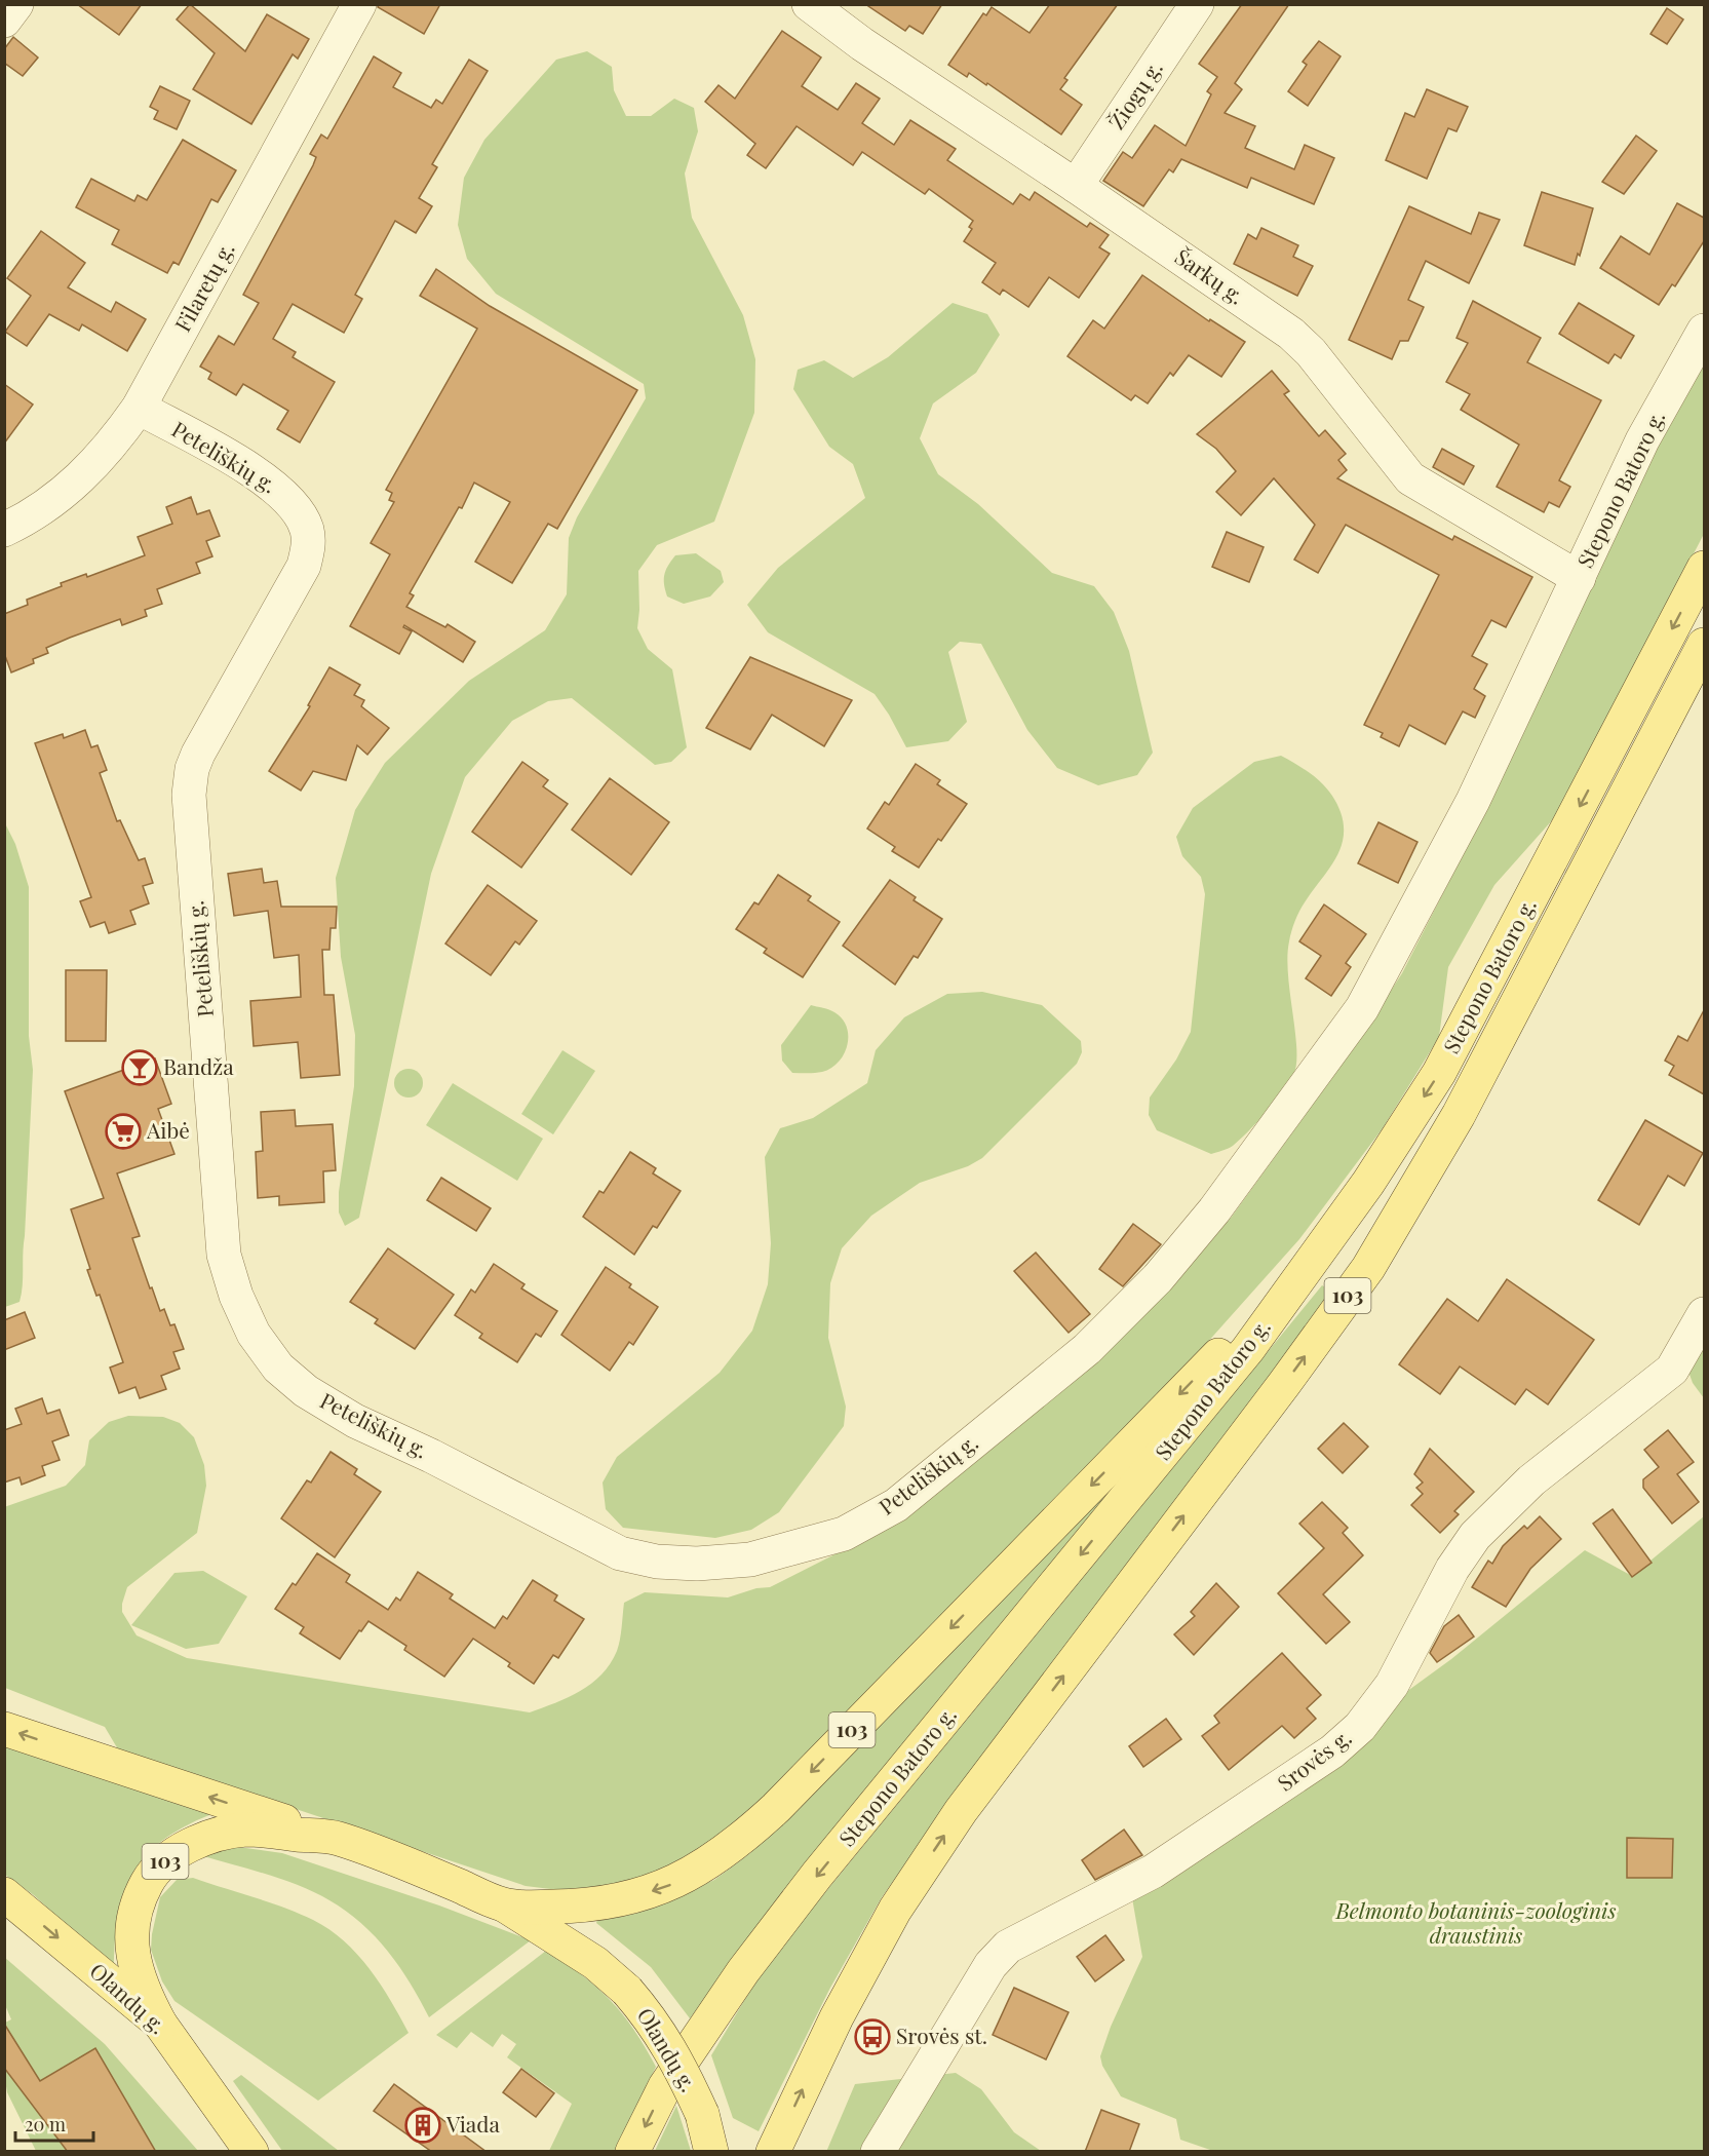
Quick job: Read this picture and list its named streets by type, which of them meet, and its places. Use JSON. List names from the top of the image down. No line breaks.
{"streets":{"main road":["Stepono Batoro g.","103","Olandų g."],"street":["Žiogų g.","Šarkų g.","Filaretų g.","Peteliškių g.","Srovės g."]},"crossings":[["Žiogų g.","Šarkų g."],["Šarkų g.","Stepono Batoro g."],["Filaretų g.","Peteliškių g."],["Peteliškių g.","Stepono Batoro g."],["Stepono Batoro g.","103"],["103","Olandų g."]],"parks":["Belmonto botaninis-zoologinis draustinis"],"places":{"bar":["Bandža"],"supermarket":["Aibė"],"bus stop":["Srovės st."],"building":["Viada"]},"scale_bar":"20 m"}
